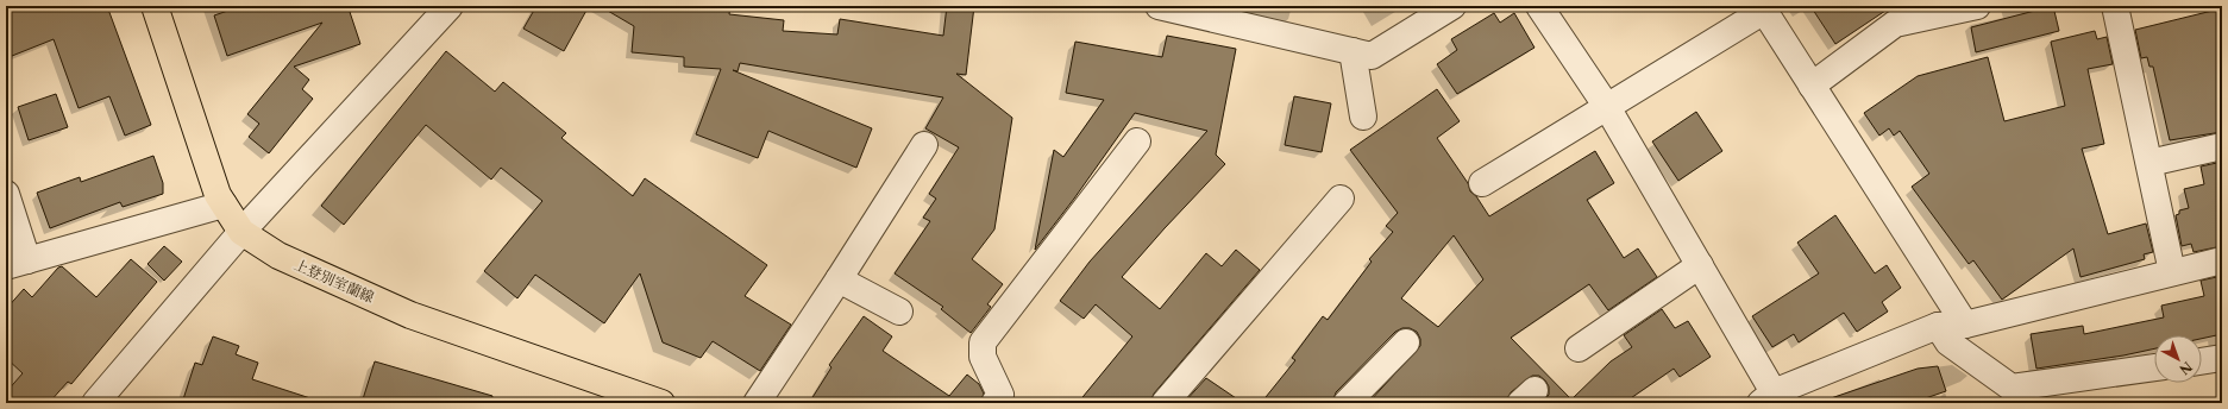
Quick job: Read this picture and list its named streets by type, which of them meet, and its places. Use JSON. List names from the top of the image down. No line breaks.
{"streets":{"main road":["上登別室蘭線"]},"north":"bottom right"}
